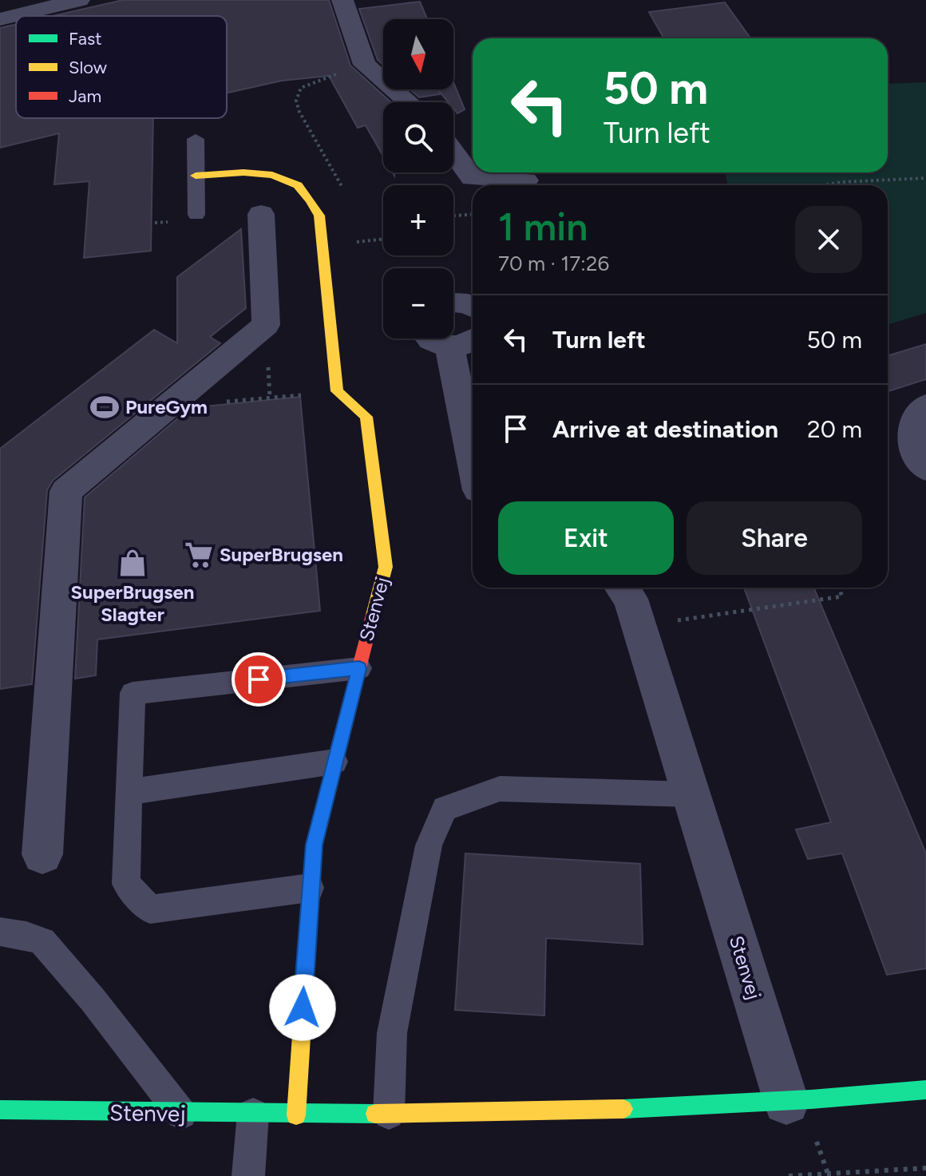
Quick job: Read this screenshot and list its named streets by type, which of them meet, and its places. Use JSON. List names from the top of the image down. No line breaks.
{"streets":{"street":["Stenvej"]},"places":{"sports":["PureGym"],"supermarket":["SuperBrugsen"],"shop":["SuperBrugsen Slagter"]},"legend":["Fast","Slow","Jam"],"north":"bottom","page":{"map_buttons":["+","−"],"turn":["50 m","Turn left"],"heading":["1 min","70 m · 17:26"],"list":[{"name":"Turn left","value":"50 m"},{"name":"Arrive at destination","value":"20 m"}],"buttons":["Exit","Share"]}}
